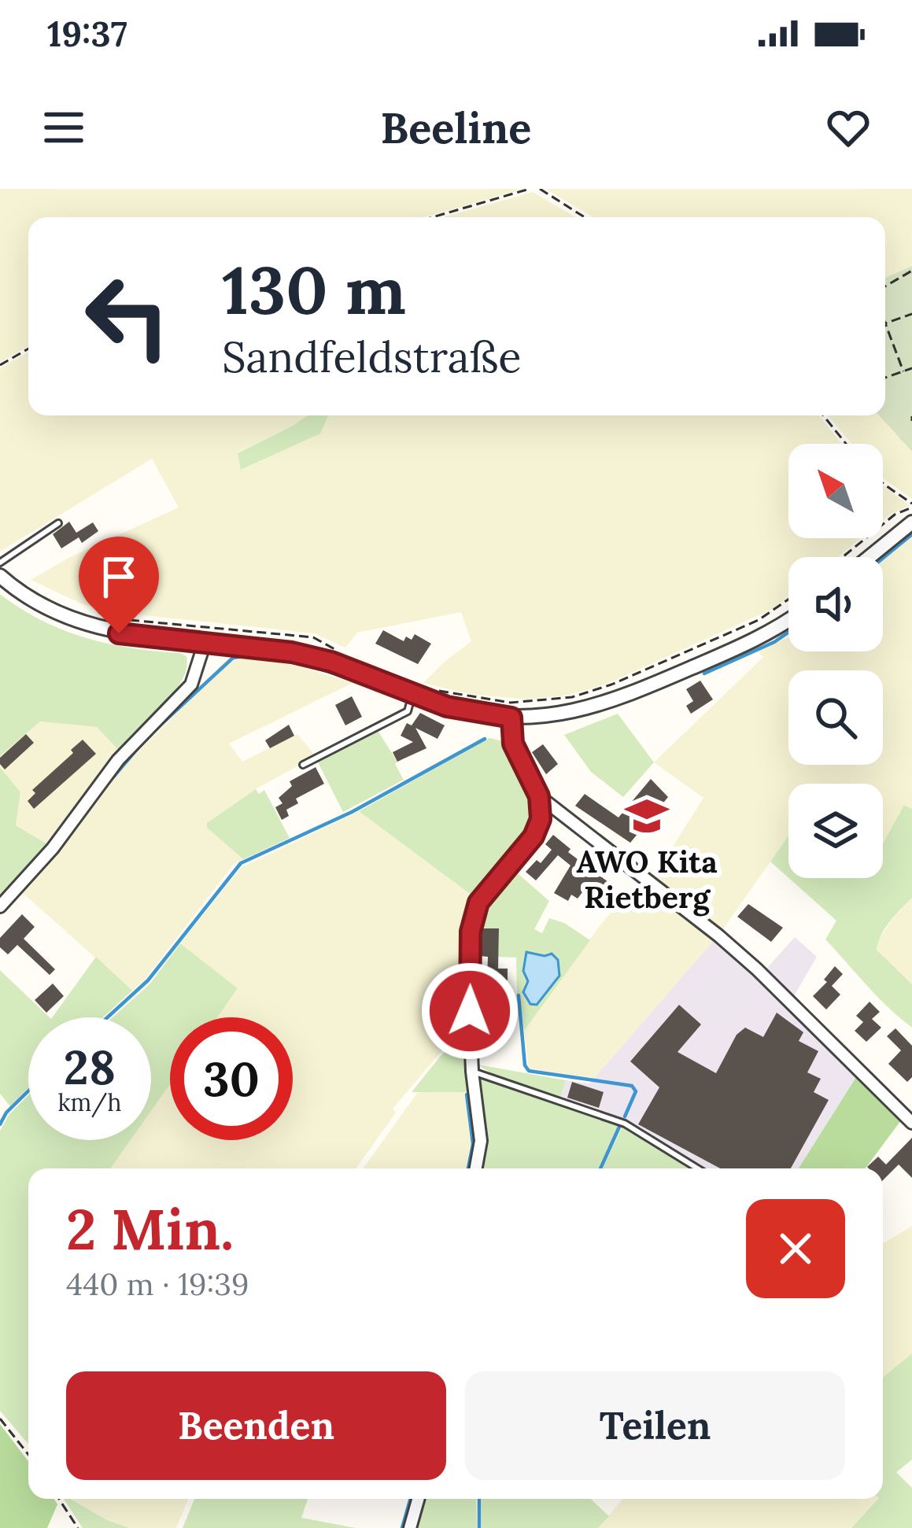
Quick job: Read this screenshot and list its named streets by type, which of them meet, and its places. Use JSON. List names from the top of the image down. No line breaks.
{"places":{"school or university":["AWO Kita Rietberg"]},"north":"top left","page":{"status":"19:37","header":"Beeline","turn":["130 m","Sandfeldstraße"],"speed":"28 km/h","limit":"30","heading":["2 Min.","440 m · 19:39"],"buttons":["Beenden","Teilen"]}}
